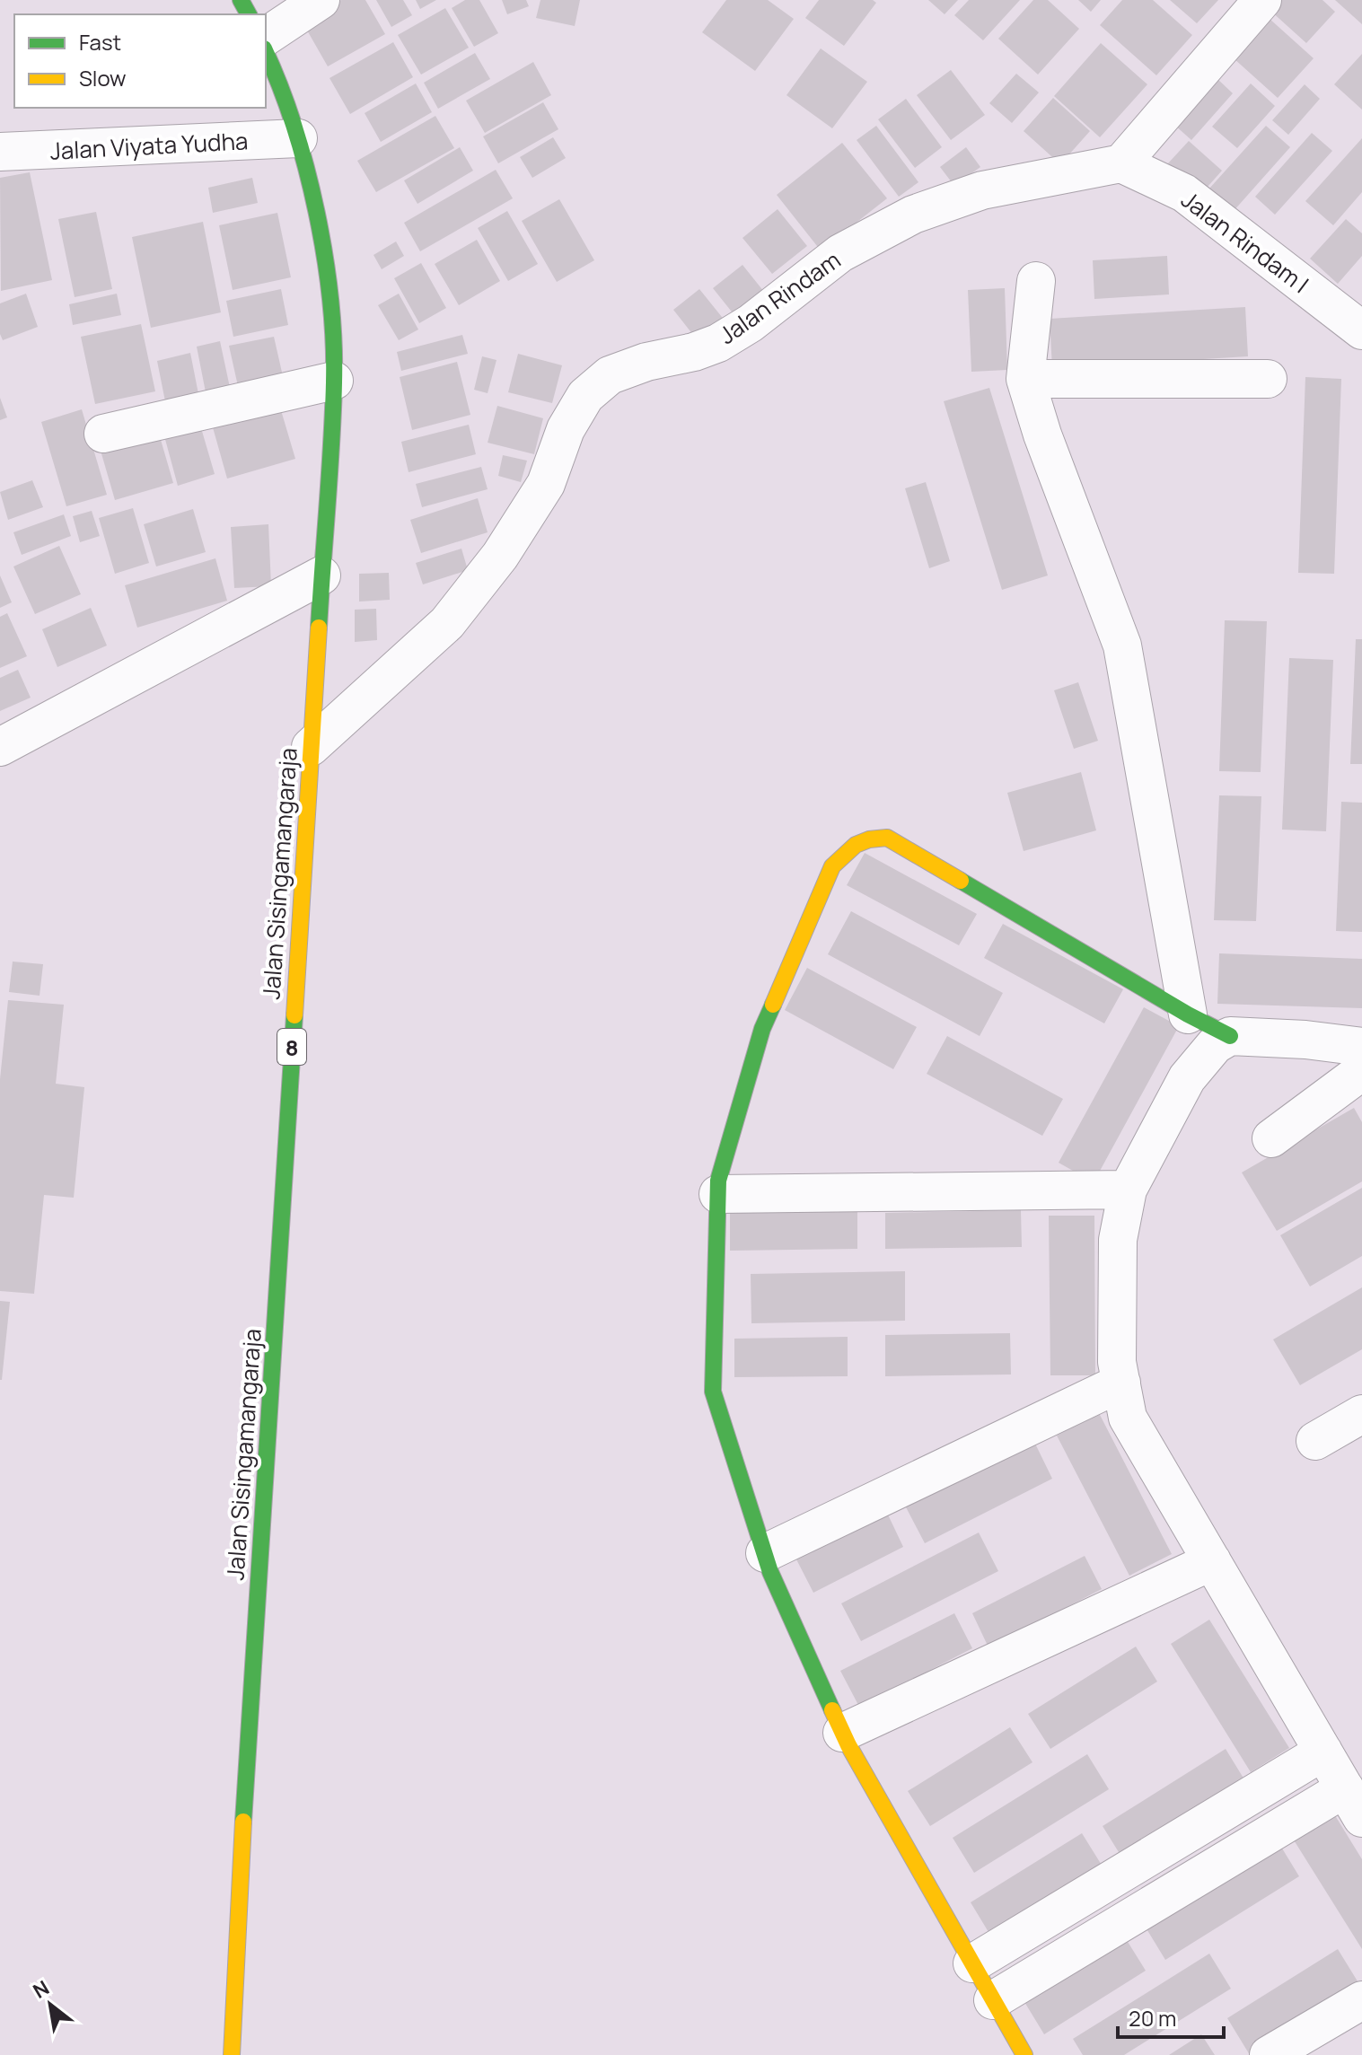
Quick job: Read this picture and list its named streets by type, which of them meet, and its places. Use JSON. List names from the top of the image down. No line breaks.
{"streets":{"main road":["Jalan Sisingamangaraja","8"],"street":["Jalan Viyata Yudha","Jalan Rindam I","Jalan Rindam"]},"crossings":[["Jalan Viyata Yudha","Jalan Sisingamangaraja"],["Jalan Rindam I","Jalan Rindam"],["Jalan Rindam","Jalan Sisingamangaraja"]],"legend":["Fast","Slow"],"scale_bar":"20 m","north":"top left"}
